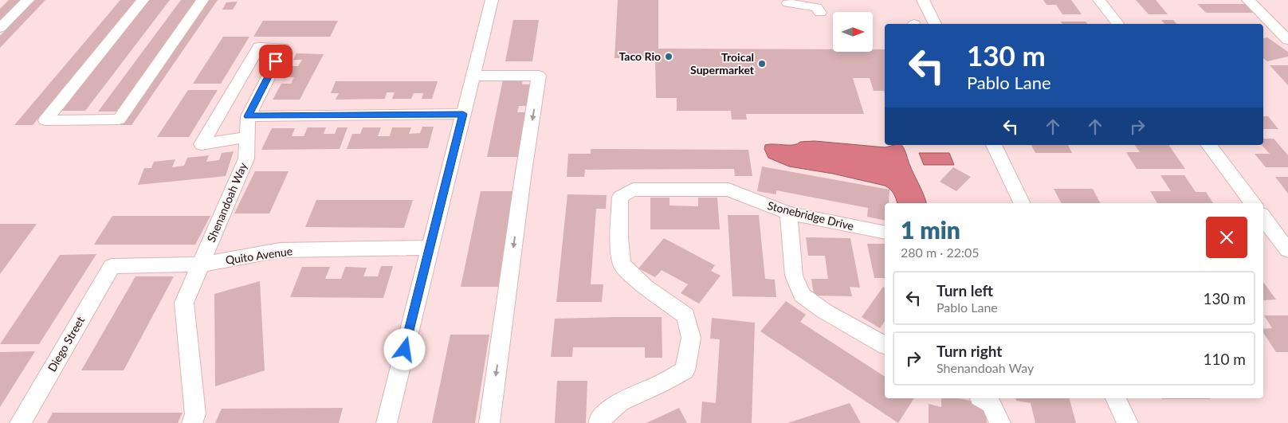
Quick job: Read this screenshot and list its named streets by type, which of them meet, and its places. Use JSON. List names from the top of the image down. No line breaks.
{"streets":{"street":["Shenandoah Way","Stonebridge Drive","Quito Avenue","Diego Street"]},"crossings":[["Shenandoah Way","Quito Avenue"],["Quito Avenue","Diego Street"]],"places":["Taco Rio","Troical Supermarket"],"north":"right","page":{"turn":["130 m","Pablo Lane"],"heading":["1 min","280 m · 22:05"],"list":[{"name":"Turn left","note":"Pablo Lane","value":"130 m"},{"name":"Turn right","note":"Shenandoah Way","value":"110 m"}]}}
